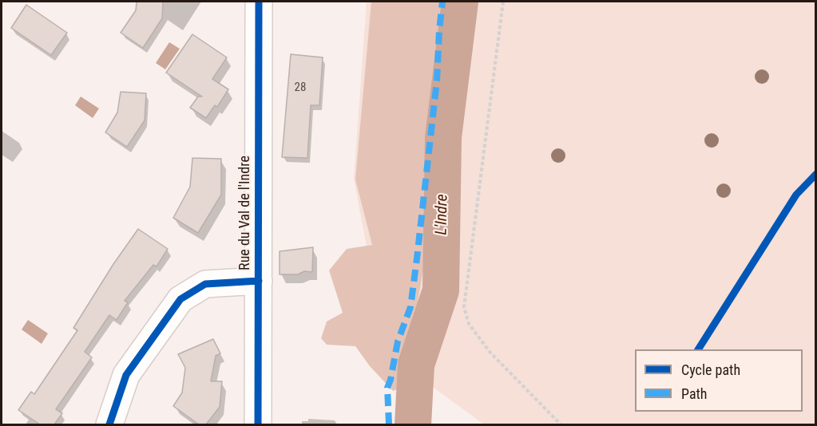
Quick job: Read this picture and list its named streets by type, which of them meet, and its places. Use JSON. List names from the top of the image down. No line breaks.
{"streets":{"street":["Rue du Val de l'Indre"]},"water":["L'Indre"],"house_numbers":["28"],"legend":["Cycle path","Path"]}
